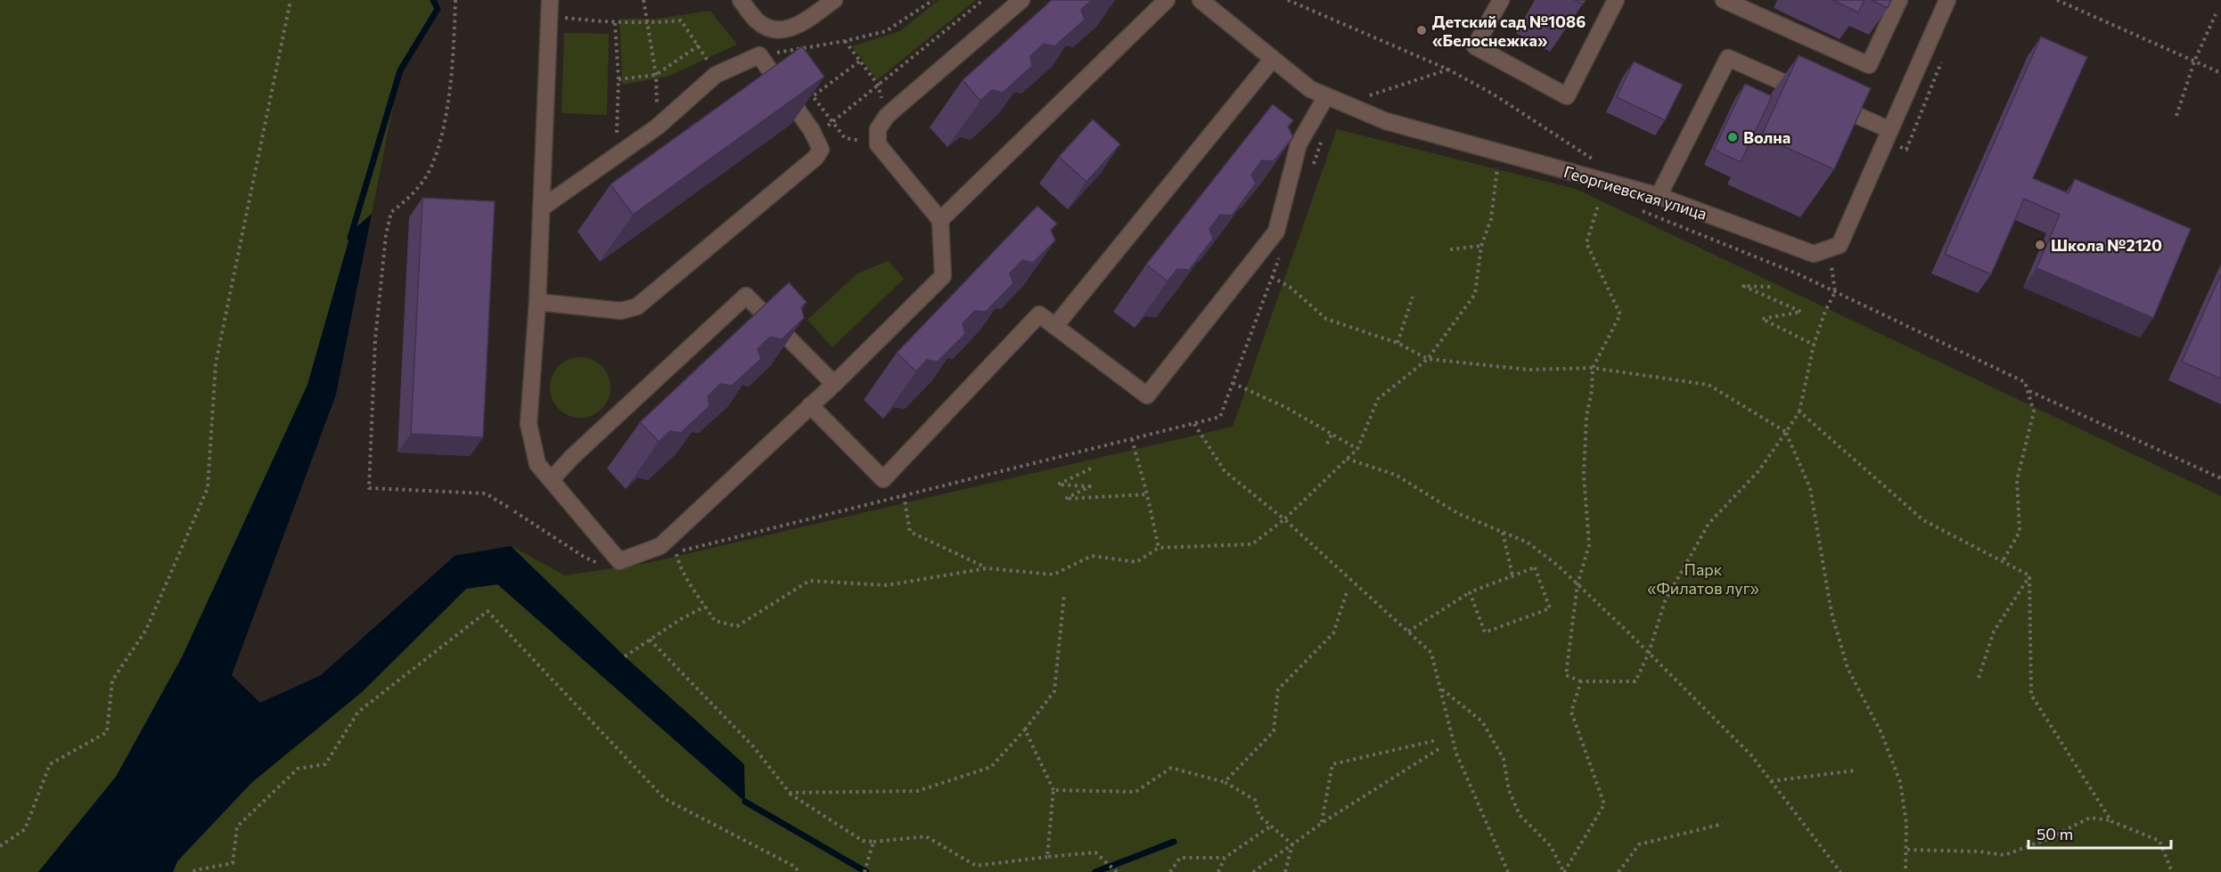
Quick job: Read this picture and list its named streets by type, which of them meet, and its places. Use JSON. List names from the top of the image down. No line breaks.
{"streets":{"street":["Георгиевская улица"]},"parks":["Парк «Филатов луг»"],"places":["Детский сад №1086 «Белоснежка»","Волна","Школа №2120"],"scale_bar":"50 m"}
